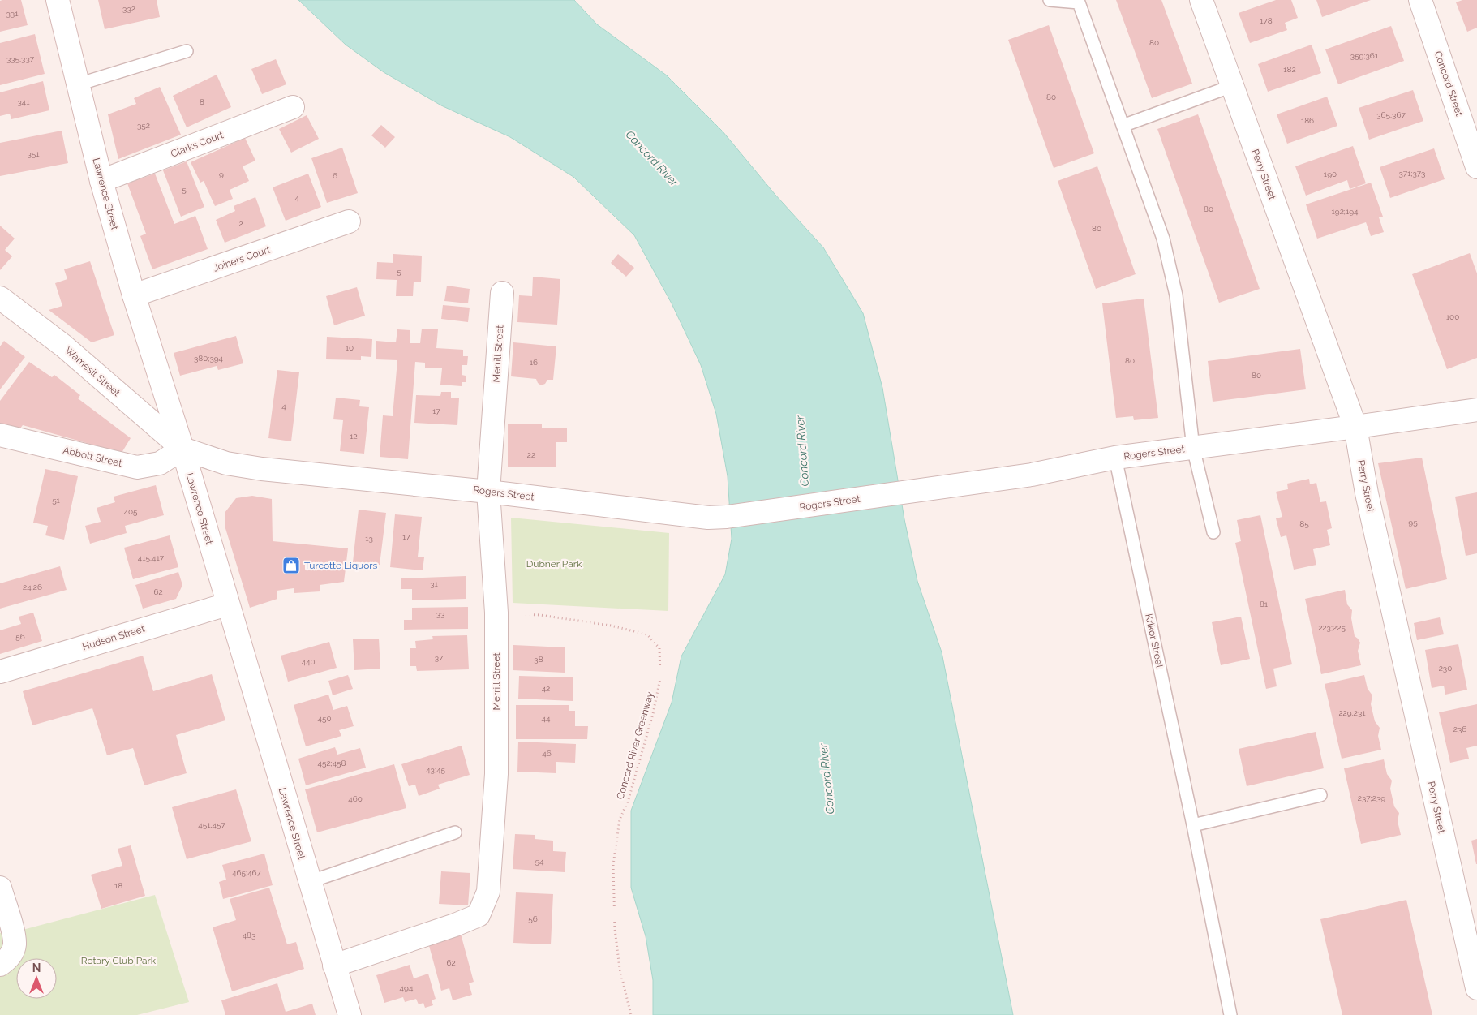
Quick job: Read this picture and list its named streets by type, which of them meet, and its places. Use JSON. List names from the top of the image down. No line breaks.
{"streets":{"street":["Concord Street","Clarks Court","Perry Street","Lawrence Street","Joiners Court","Merrill Street","Wamesit Street","Rogers Street","Abbott Street","Hudson Street"],"lane":["Krikor Street"],"path":["Concord River Greenway"]},"crossings":[["Clarks Court","Lawrence Street"],["Perry Street","Rogers Street"],["Lawrence Street","Joiners Court"],["Lawrence Street","Merrill Street"],["Lawrence Street","Wamesit Street"],["Lawrence Street","Rogers Street"],["Lawrence Street","Abbott Street"],["Lawrence Street","Hudson Street"],["Merrill Street","Rogers Street"],["Merrill Street","Concord River Greenway"],["Wamesit Street","Rogers Street"],["Wamesit Street","Abbott Street"],["Rogers Street","Abbott Street"],["Rogers Street","Krikor Street"]],"water":["Concord River"],"parks":["Dubner Park","Rotary Club Park"],"places":{"shop":["Turcotte Liquors"]},"house_numbers":["332","331","178","80","359;361","335;337","182","80","341","8","365;367","186","352","351","371;373","9","190","6","5","4","80","192;194","2","80","5","100","10","380;394","80","16","80","4","17","12","22","51","405","95","85","17","13","415;417","31","24;26","62","81","33","223;225","56","37","38","440","230","42","229;231","450","44","236","46","452;458","43;45","237;239","460","451;457","54","465;467","18","56","483","62","494"],"north":"top"}
